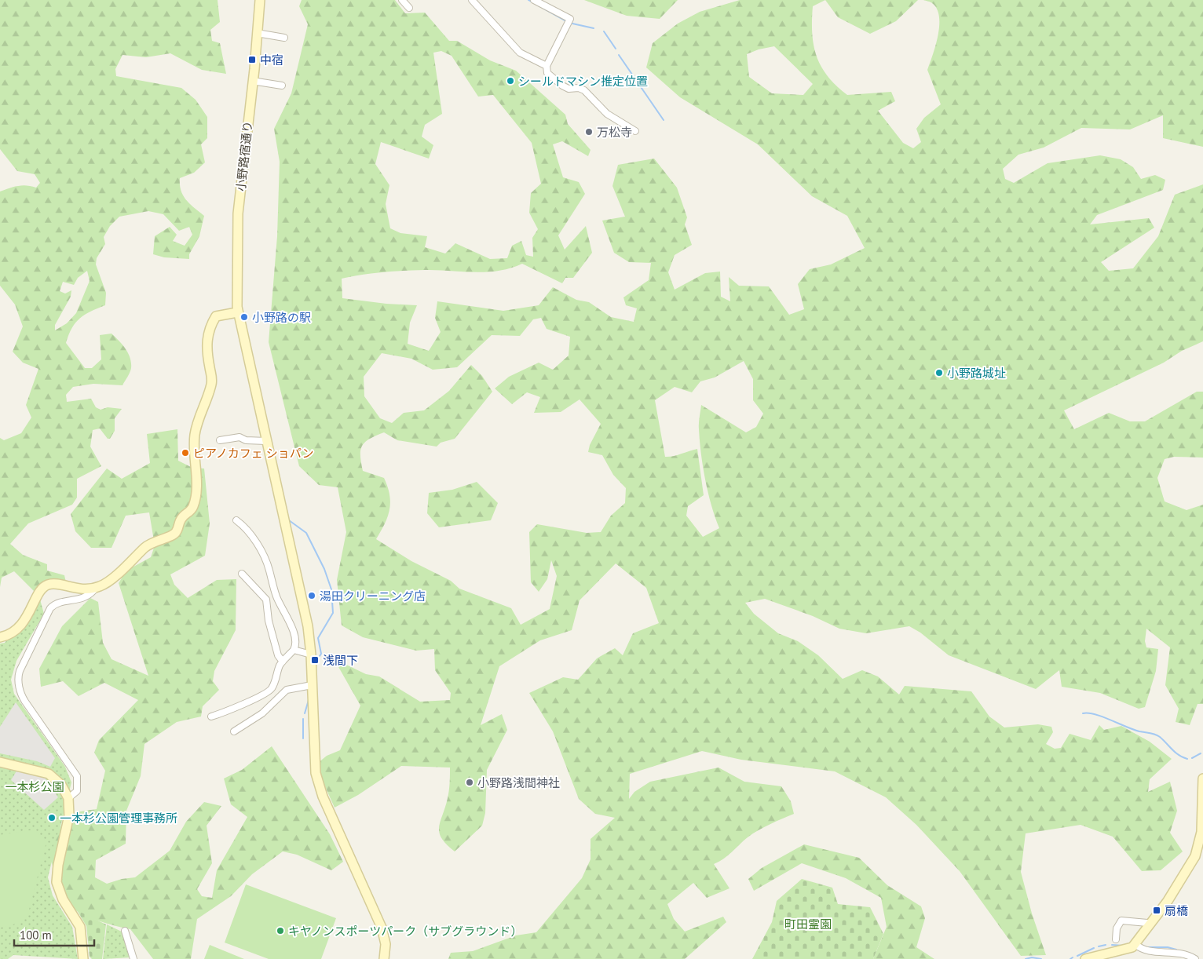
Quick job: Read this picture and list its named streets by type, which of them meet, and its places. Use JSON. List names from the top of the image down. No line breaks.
{"streets":{"street":["小野路宿通り"]},"parks":["一本杉公園","町田霊園"],"places":{"transit":["中宿","浅間下","扇橋"],"other":["シールドマシン推定位置","万松寺","小野路の駅","小野路城址","ピアノカフェ ショパン","湯田クリーニング店","小野路浅間神社","一本杉公園管理事務所","キヤノンスポーツパーク（サブグラウンド）"]},"scale_bar":"100 m"}
